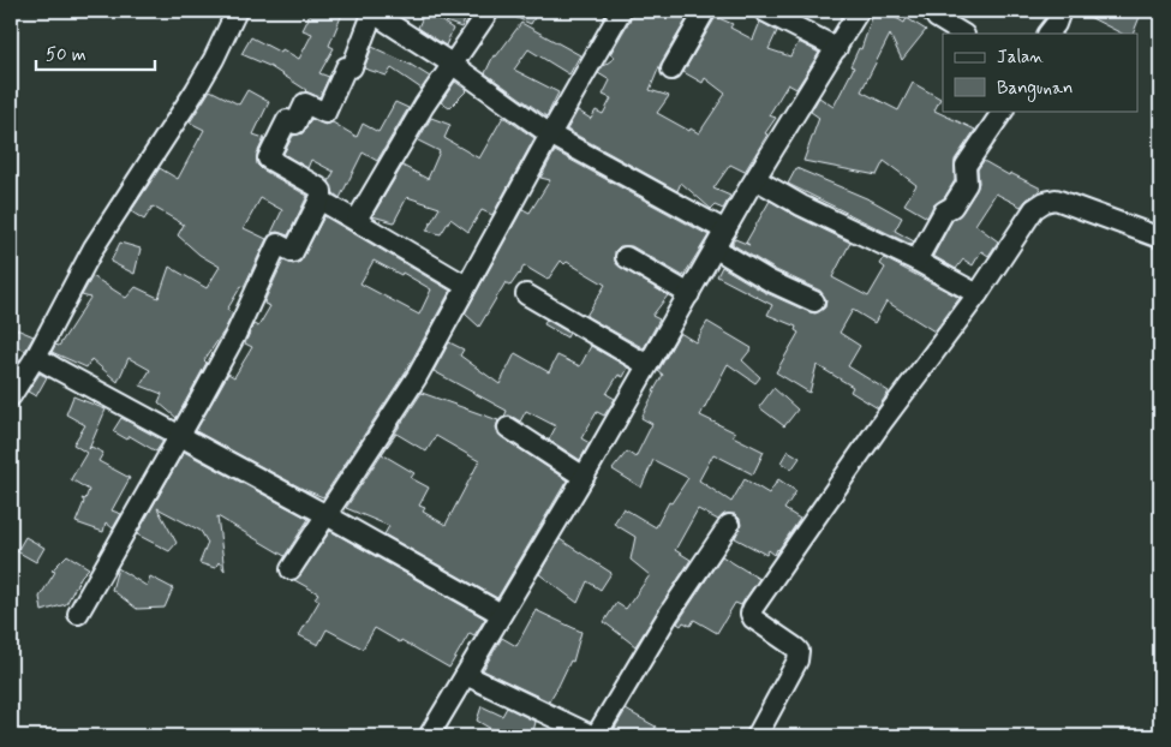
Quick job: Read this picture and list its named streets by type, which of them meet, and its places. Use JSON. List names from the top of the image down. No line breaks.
{"legend":["Jalan","Bangunan"],"scale_bar":"50 m"}
